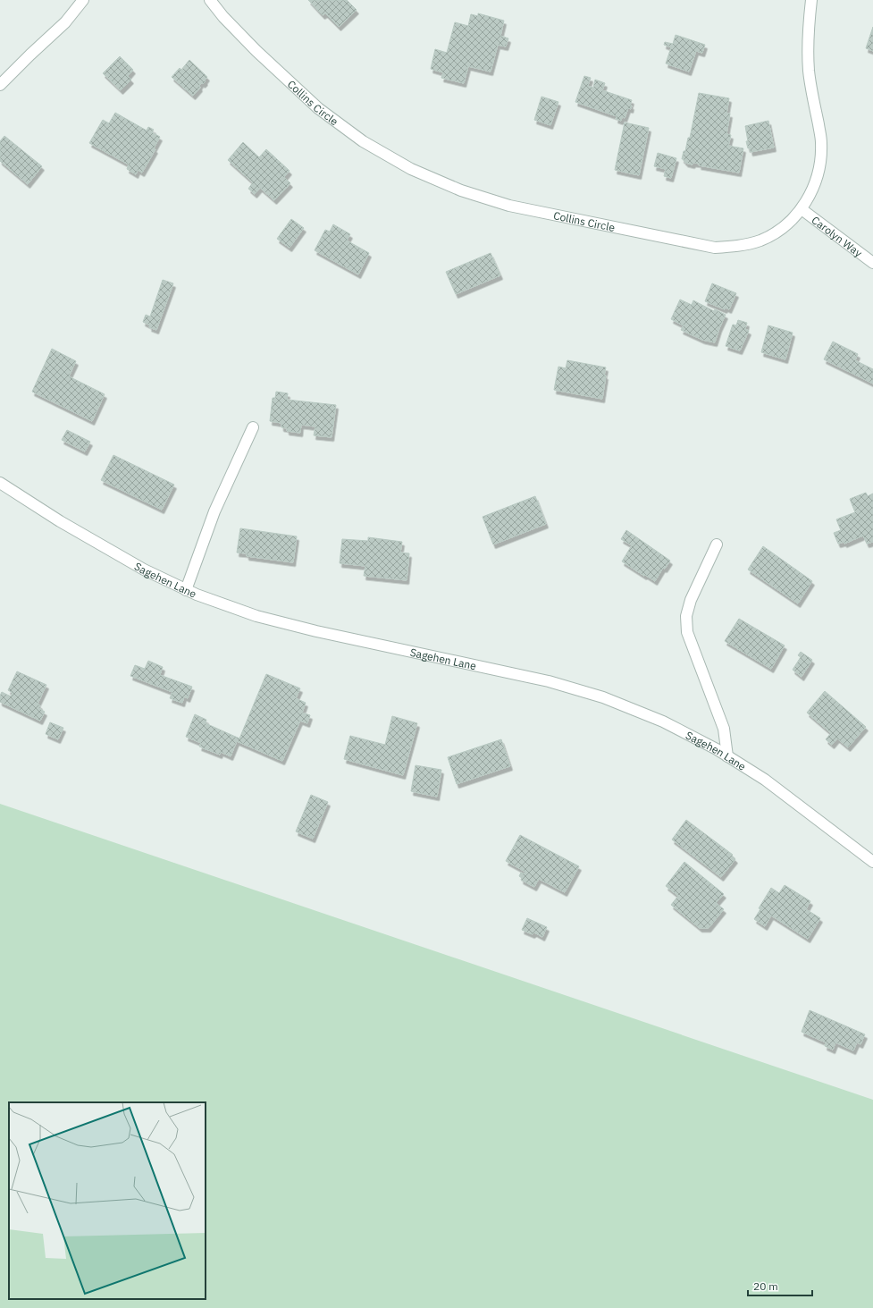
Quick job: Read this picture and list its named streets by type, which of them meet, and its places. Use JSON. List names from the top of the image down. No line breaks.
{"streets":{"street":["Collins Circle","Carolyn Way","Sagehen Lane"]},"crossings":[["Collins Circle","Carolyn Way"]],"scale_bar":"20 m"}
